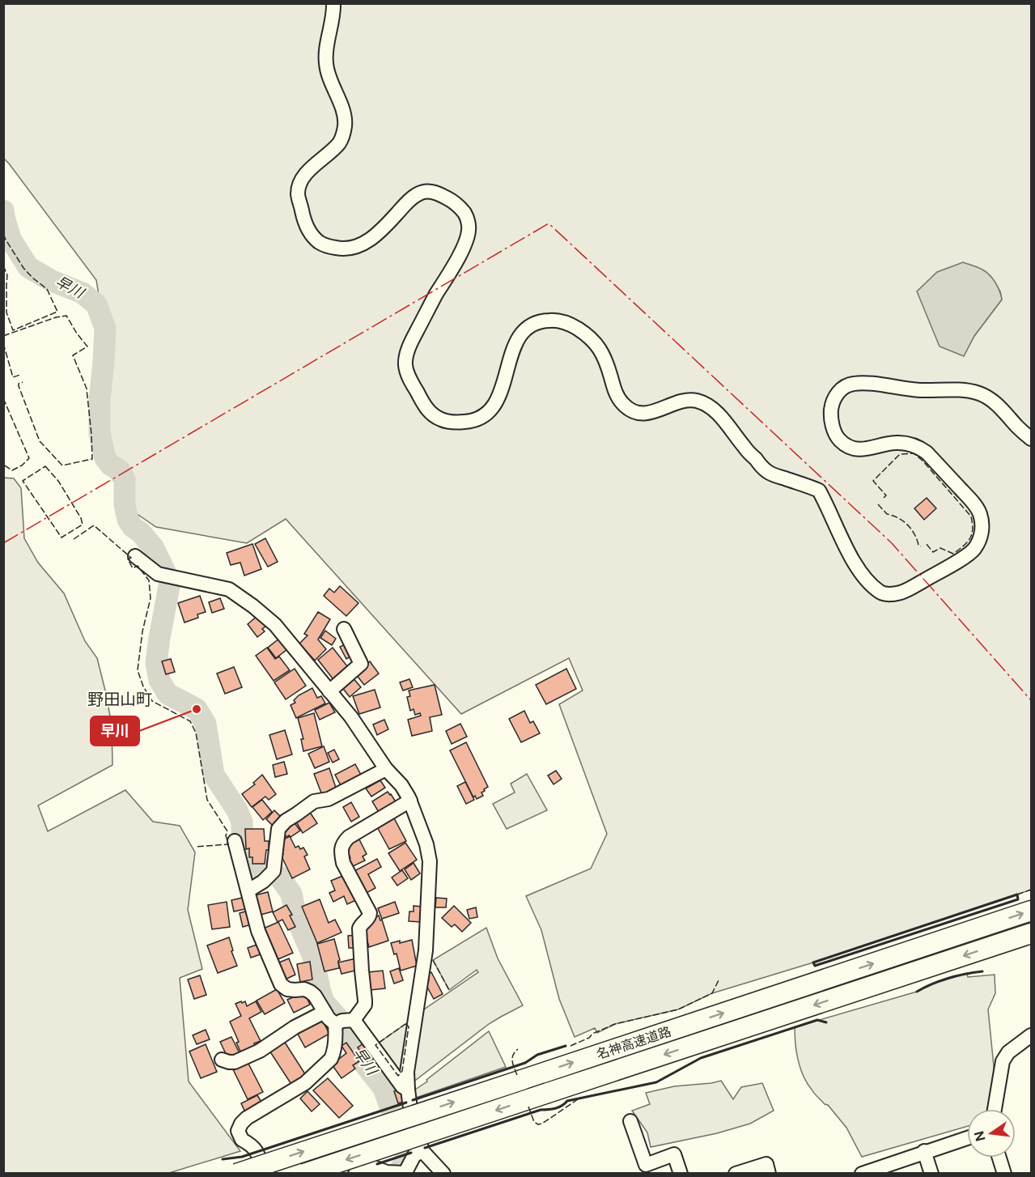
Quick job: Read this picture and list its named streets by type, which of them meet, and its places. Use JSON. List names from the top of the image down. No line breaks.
{"streets":{"highway":["名神高速道路"]},"districts":["野田山町"],"water":["早川"],"places":["早川"],"north":"left"}
